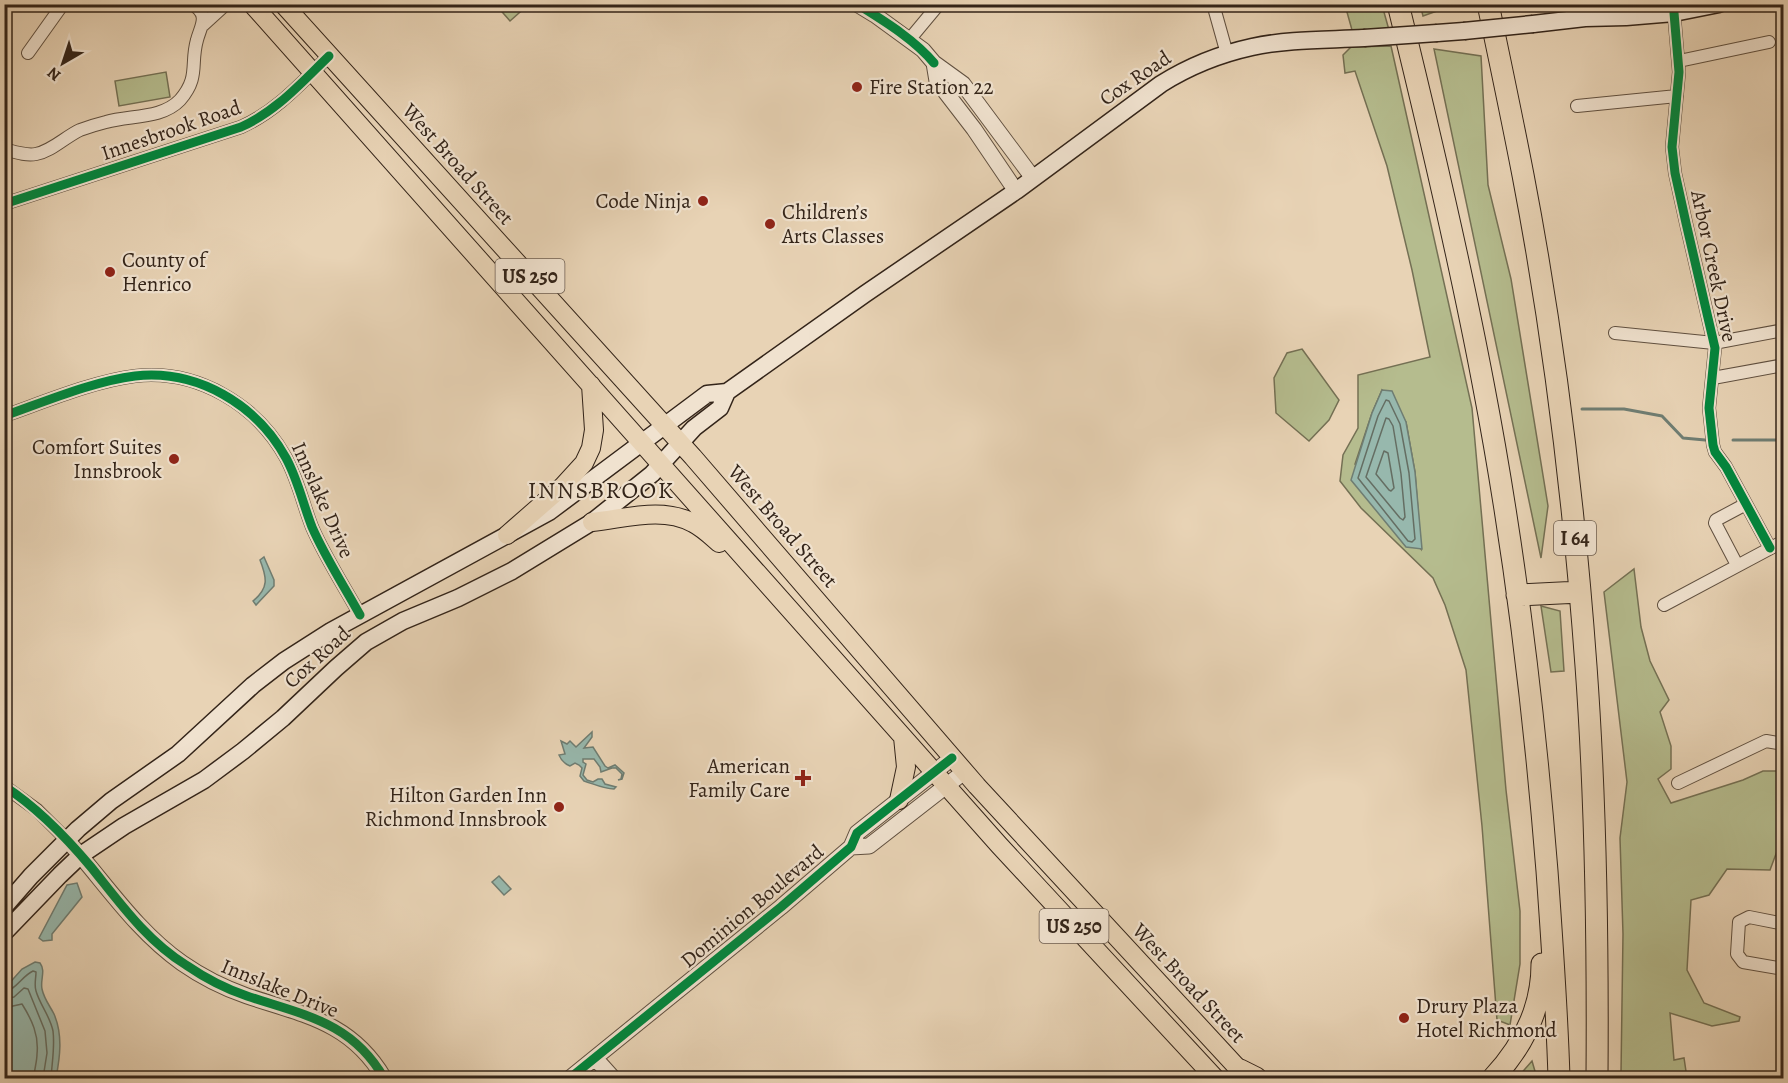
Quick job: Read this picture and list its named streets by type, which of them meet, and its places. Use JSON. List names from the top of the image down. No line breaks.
{"streets":{"highway":["I 64"],"main road":["Cox Road","West Broad Street","US 250"],"street":["Innesbrook Road","Arbor Creek Drive","Innslake Drive","Dominion Boulevard"]},"crossings":[["Cox Road","West Broad Street"],["Cox Road","Arbor Creek Drive"],["Cox Road","US 250"],["Cox Road","Innslake Drive"],["Innesbrook Road","West Broad Street"],["Innesbrook Road","US 250"],["West Broad Street","Dominion Boulevard"],["US 250","Dominion Boulevard"]],"districts":["INNSBROOK"],"places":{"other":["Fire Station 22","Code Ninja","Children’s Arts Classes","County of Henrico","Comfort Suites Innsbrook","Hilton Garden Inn Richmond Innsbrook","Drury Plaza Hotel Richmond"],"health":["American Family Care"]},"north":"bottom left"}
